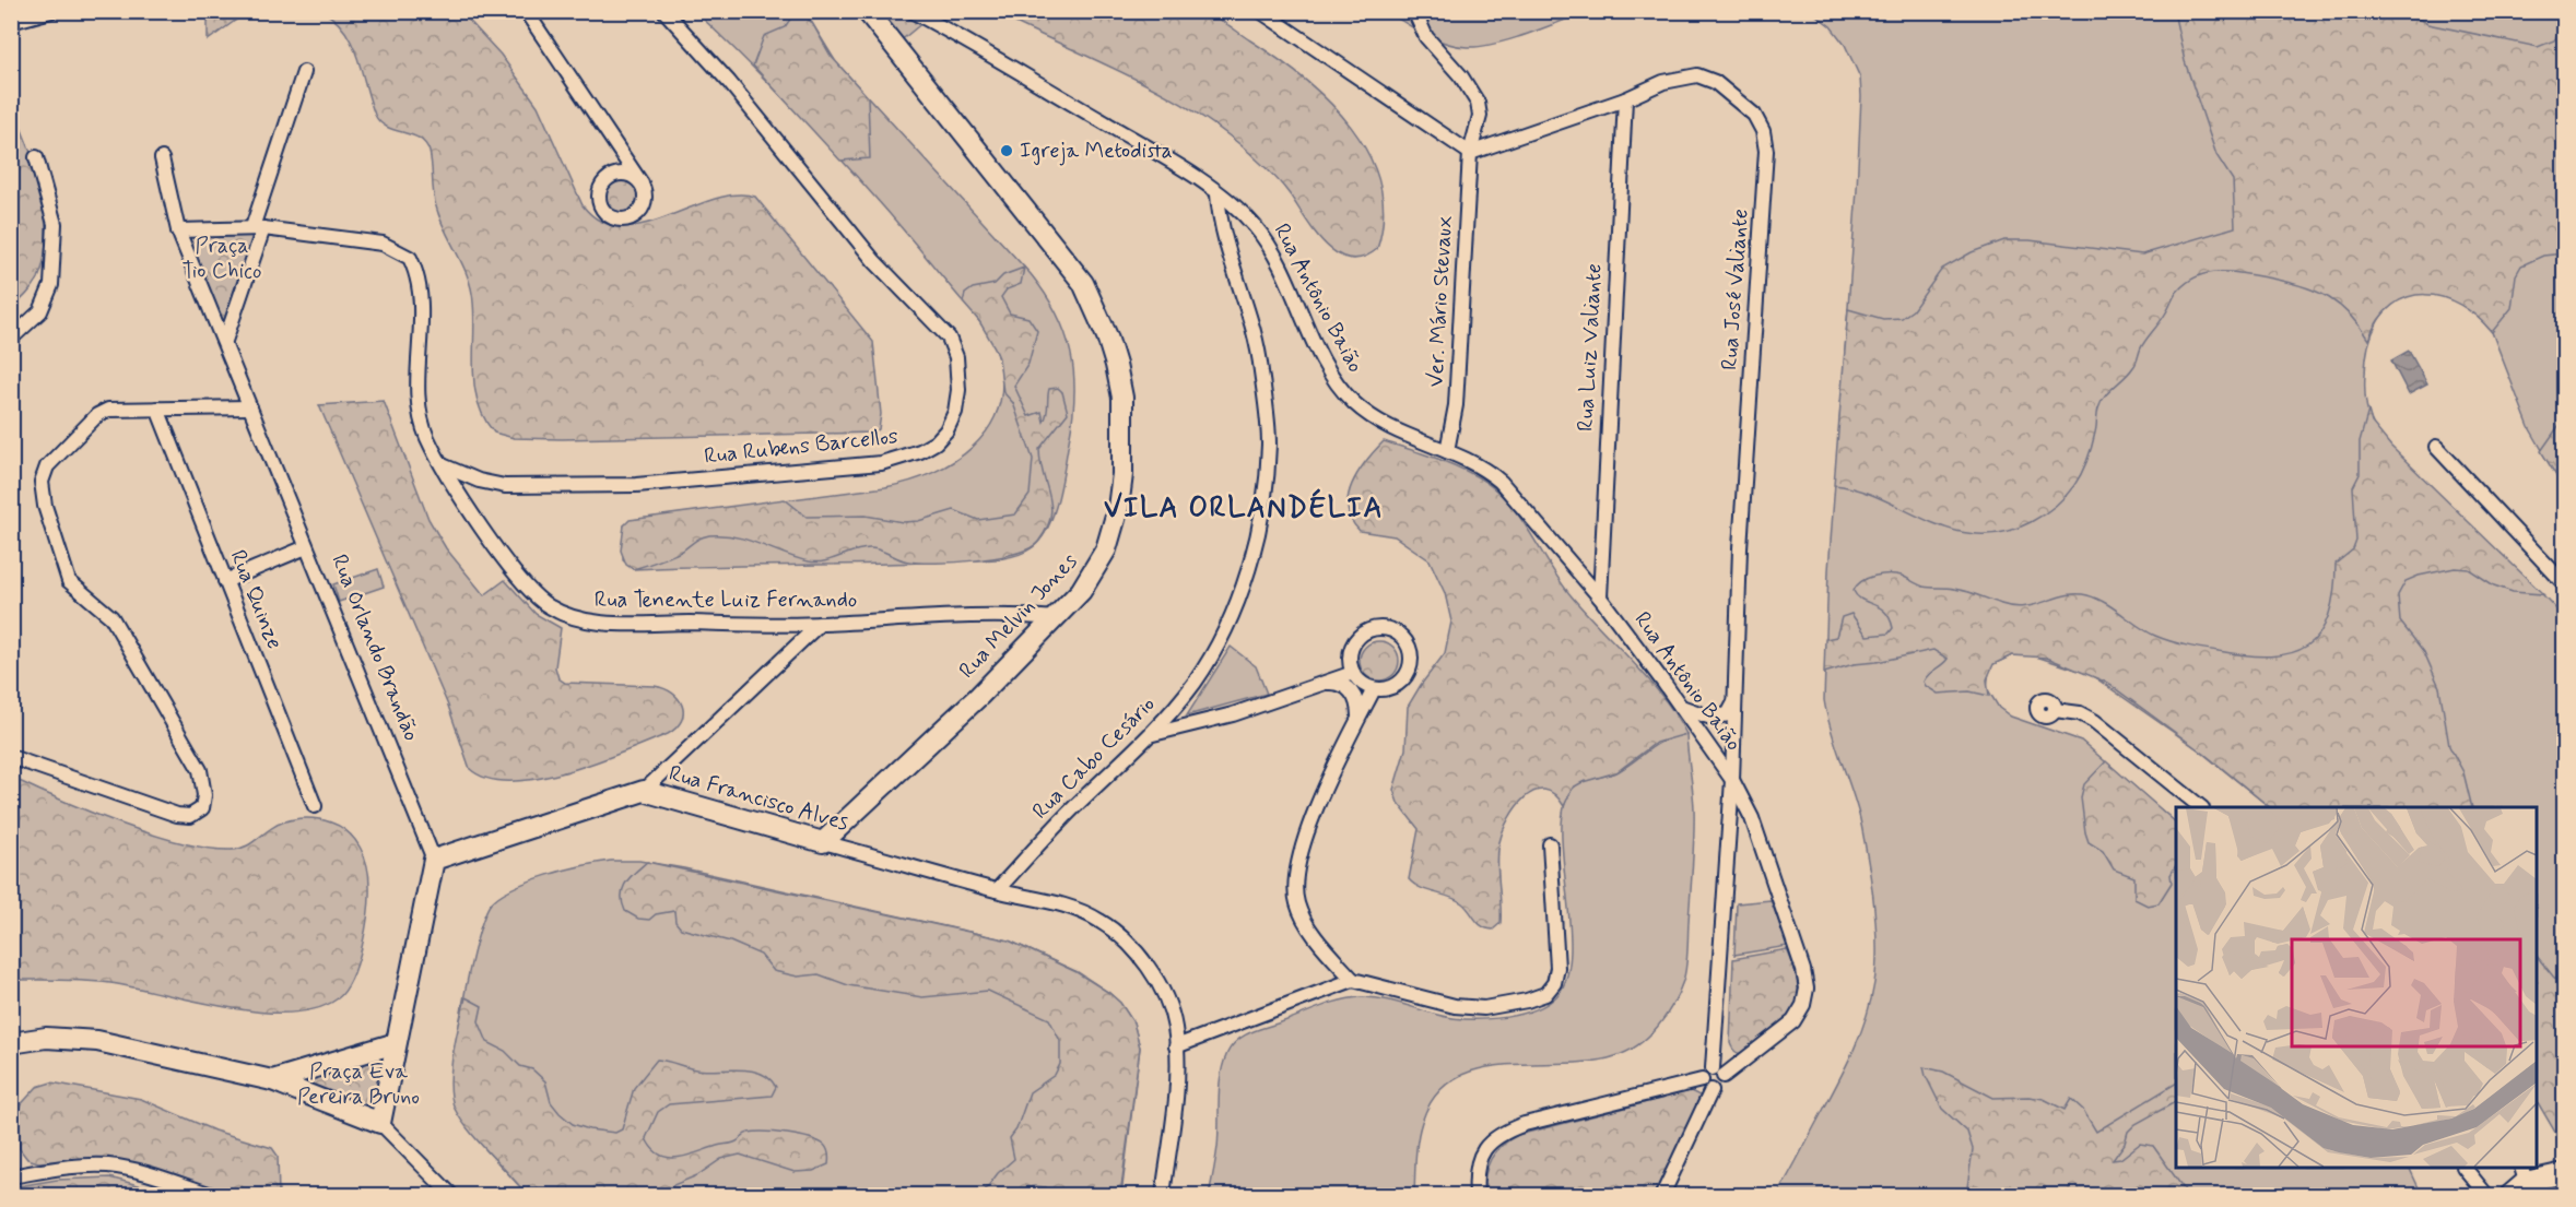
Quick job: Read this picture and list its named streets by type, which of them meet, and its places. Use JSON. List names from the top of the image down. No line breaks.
{"streets":{"street":["Rua José Valiante","Rua Antônio Baião","Ver. Mário Stevaux","Rua Luiz Valiante","Rua Rubens Barcellos","Rua Quinze","Rua Tenente Luiz Fernando","Rua Melvin Jones","Rua Orlando Brandão","Rua Cabo Cesário","Rua Francisco Alves"]},"crossings":[["Rua José Valiante","Rua Antônio Baião"],["Rua José Valiante","Ver. Mário Stevaux"],["Rua José Valiante","Rua Luiz Valiante"],["Rua Antônio Baião","Ver. Mário Stevaux"],["Rua Antônio Baião","Rua Luiz Valiante"],["Rua Antônio Baião","Rua Cabo Cesário"],["Rua Rubens Barcellos","Rua Tenente Luiz Fernando"],["Rua Tenente Luiz Fernando","Rua Melvin Jones"],["Rua Melvin Jones","Rua Francisco Alves"],["Rua Orlando Brandão","Rua Francisco Alves"],["Rua Cabo Cesário","Rua Francisco Alves"]],"districts":["VILA ORLANDÉLIA"],"parks":["Praça Tio Chico","Praça Eva Pereira Bruno"],"places":["Igreja Metodista"]}
